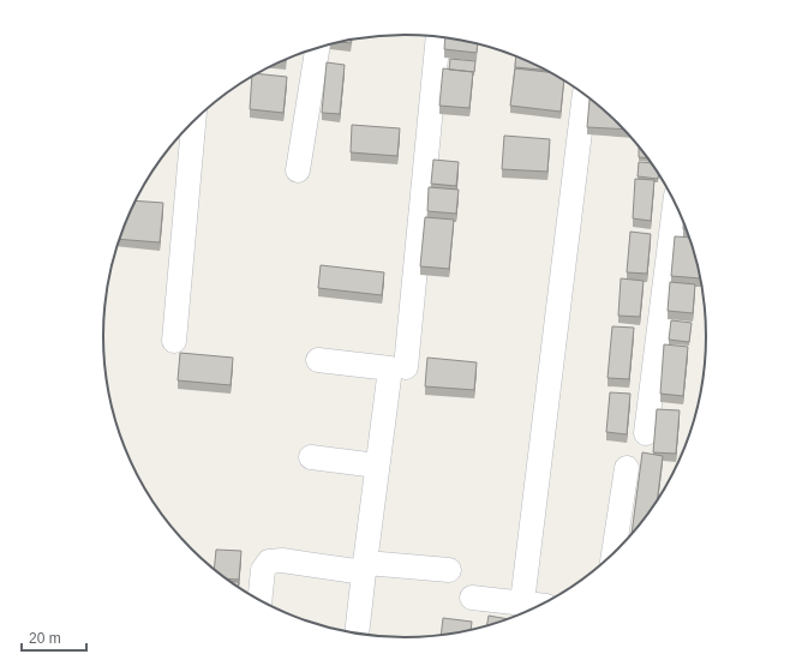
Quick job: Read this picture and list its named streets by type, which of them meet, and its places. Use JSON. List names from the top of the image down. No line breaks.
{"scale_bar":"20 m"}
